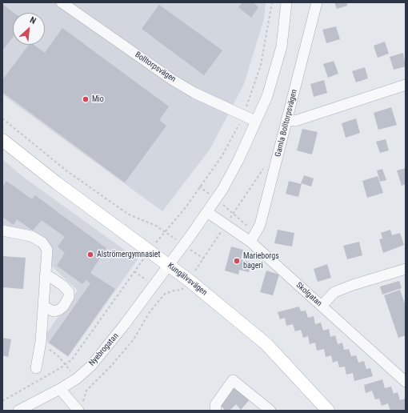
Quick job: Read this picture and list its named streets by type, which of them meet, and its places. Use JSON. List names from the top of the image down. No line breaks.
{"streets":{"main road":["Kungälvsvägen"],"street":["Bolltorpsvägen","Gamla Bolltorpsvägen","Skolgatan","Nyebrogatan"]},"crossings":[["Gamla Bolltorpsvägen","Skolgatan"],["Kungälvsvägen","Nyebrogatan"]],"places":["Mio","Alströmergymnasiet","Marieborgs bageri"],"north":"top right"}
